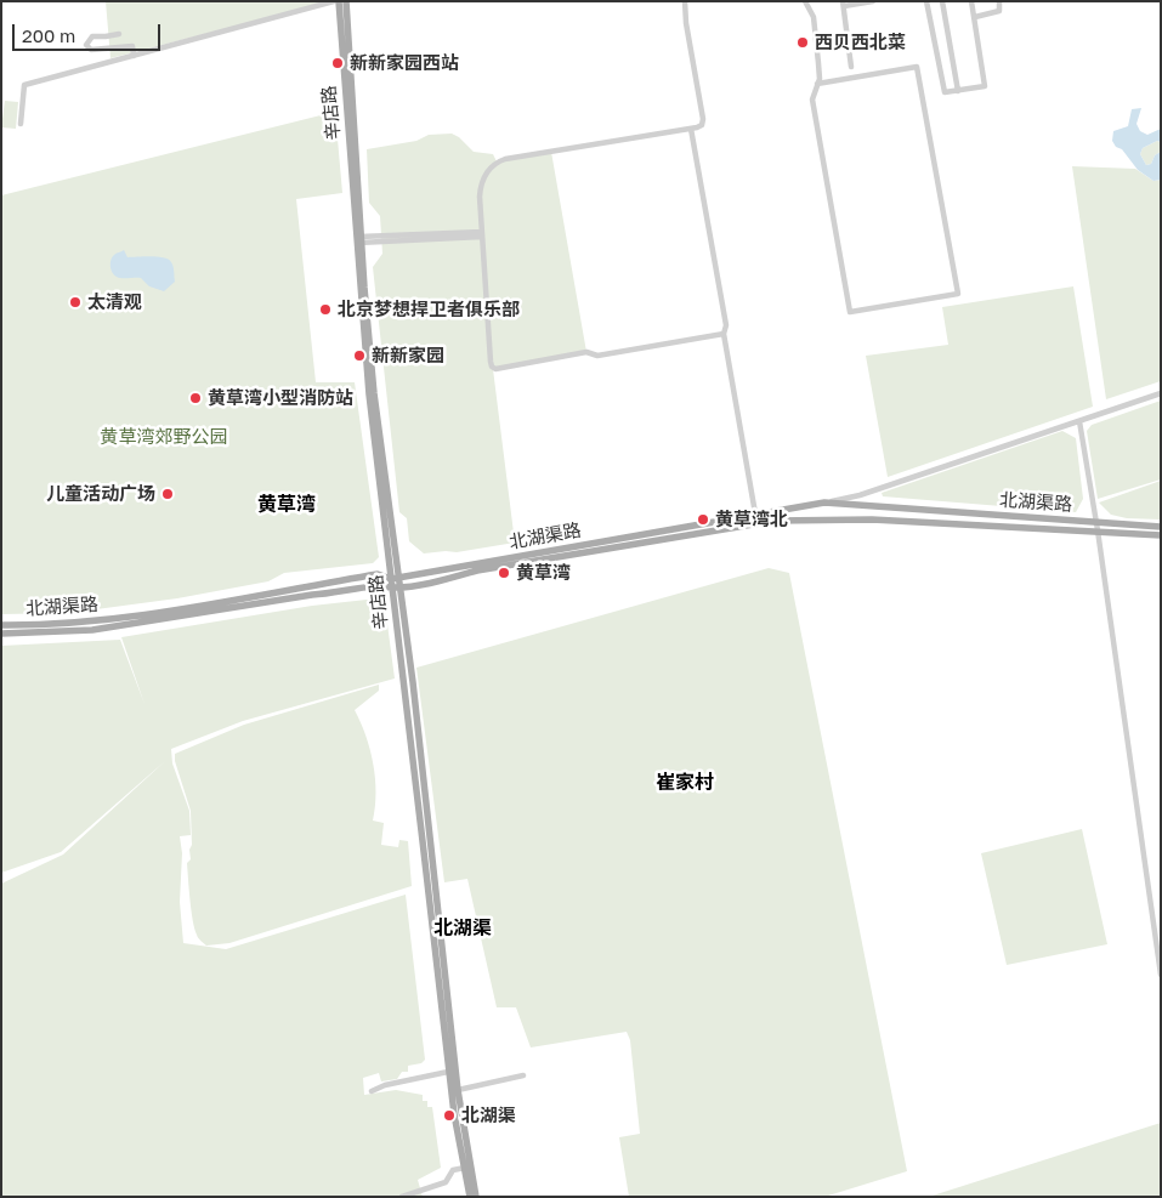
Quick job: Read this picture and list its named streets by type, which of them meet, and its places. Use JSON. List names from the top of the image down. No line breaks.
{"streets":{"main road":["辛店路","北湖渠路"]},"crossings":[["辛店路","北湖渠路"]],"districts":["黄草湾","崔家村","北湖渠"],"parks":["黄草湾郊野公园"],"places":["西贝西北菜","新新家园西站","太清观","北京梦想捍卫者俱乐部","新新家园","黄草湾小型消防站","儿童活动广场","黄草湾北","黄草湾","北湖渠"],"scale_bar":"200 m"}
